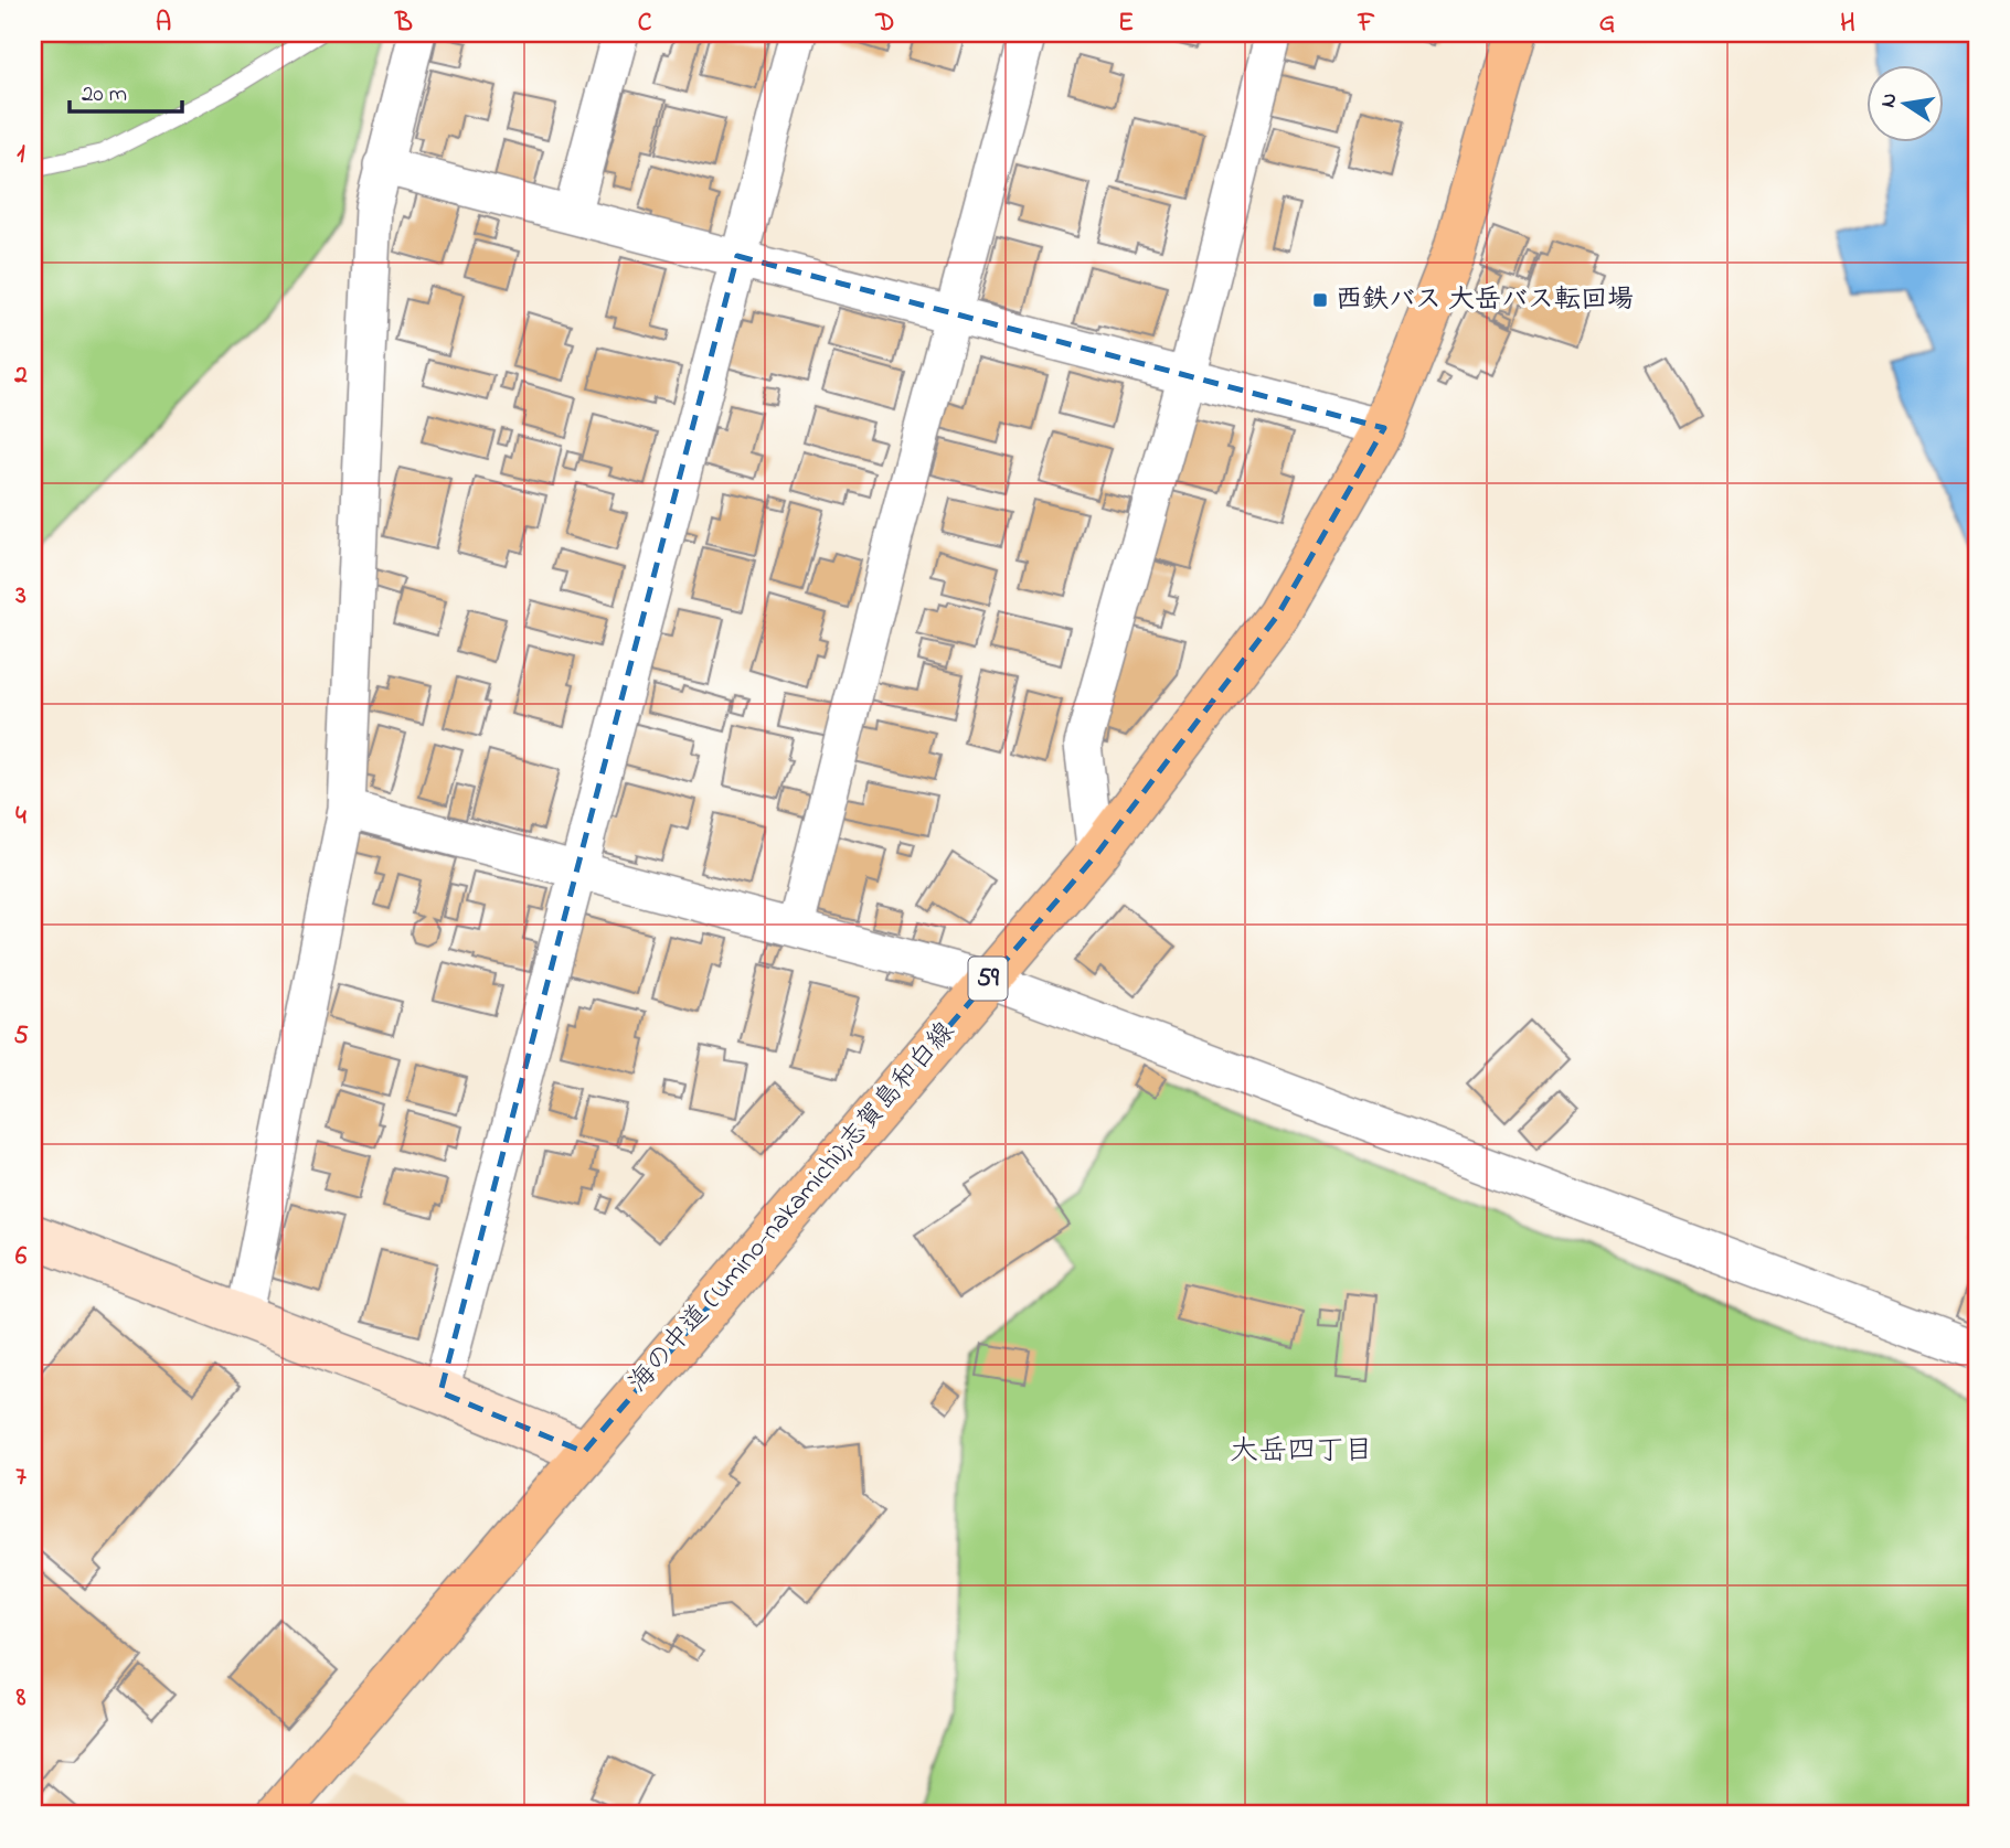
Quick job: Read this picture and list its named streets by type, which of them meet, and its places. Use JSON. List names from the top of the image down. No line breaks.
{"streets":{"main road":["59","海の中道 (Umino-nakamichi);志賀島和白線"]},"districts":["大岳四丁目"],"places":{"transit":["西鉄バス 大岳バス転回場"]},"scale_bar":"20 m","north":"left","grid":{"columns":["A","B","C","D","E","F","G","H"],"rows":["1","2","3","4","5","6","7","8"]}}
